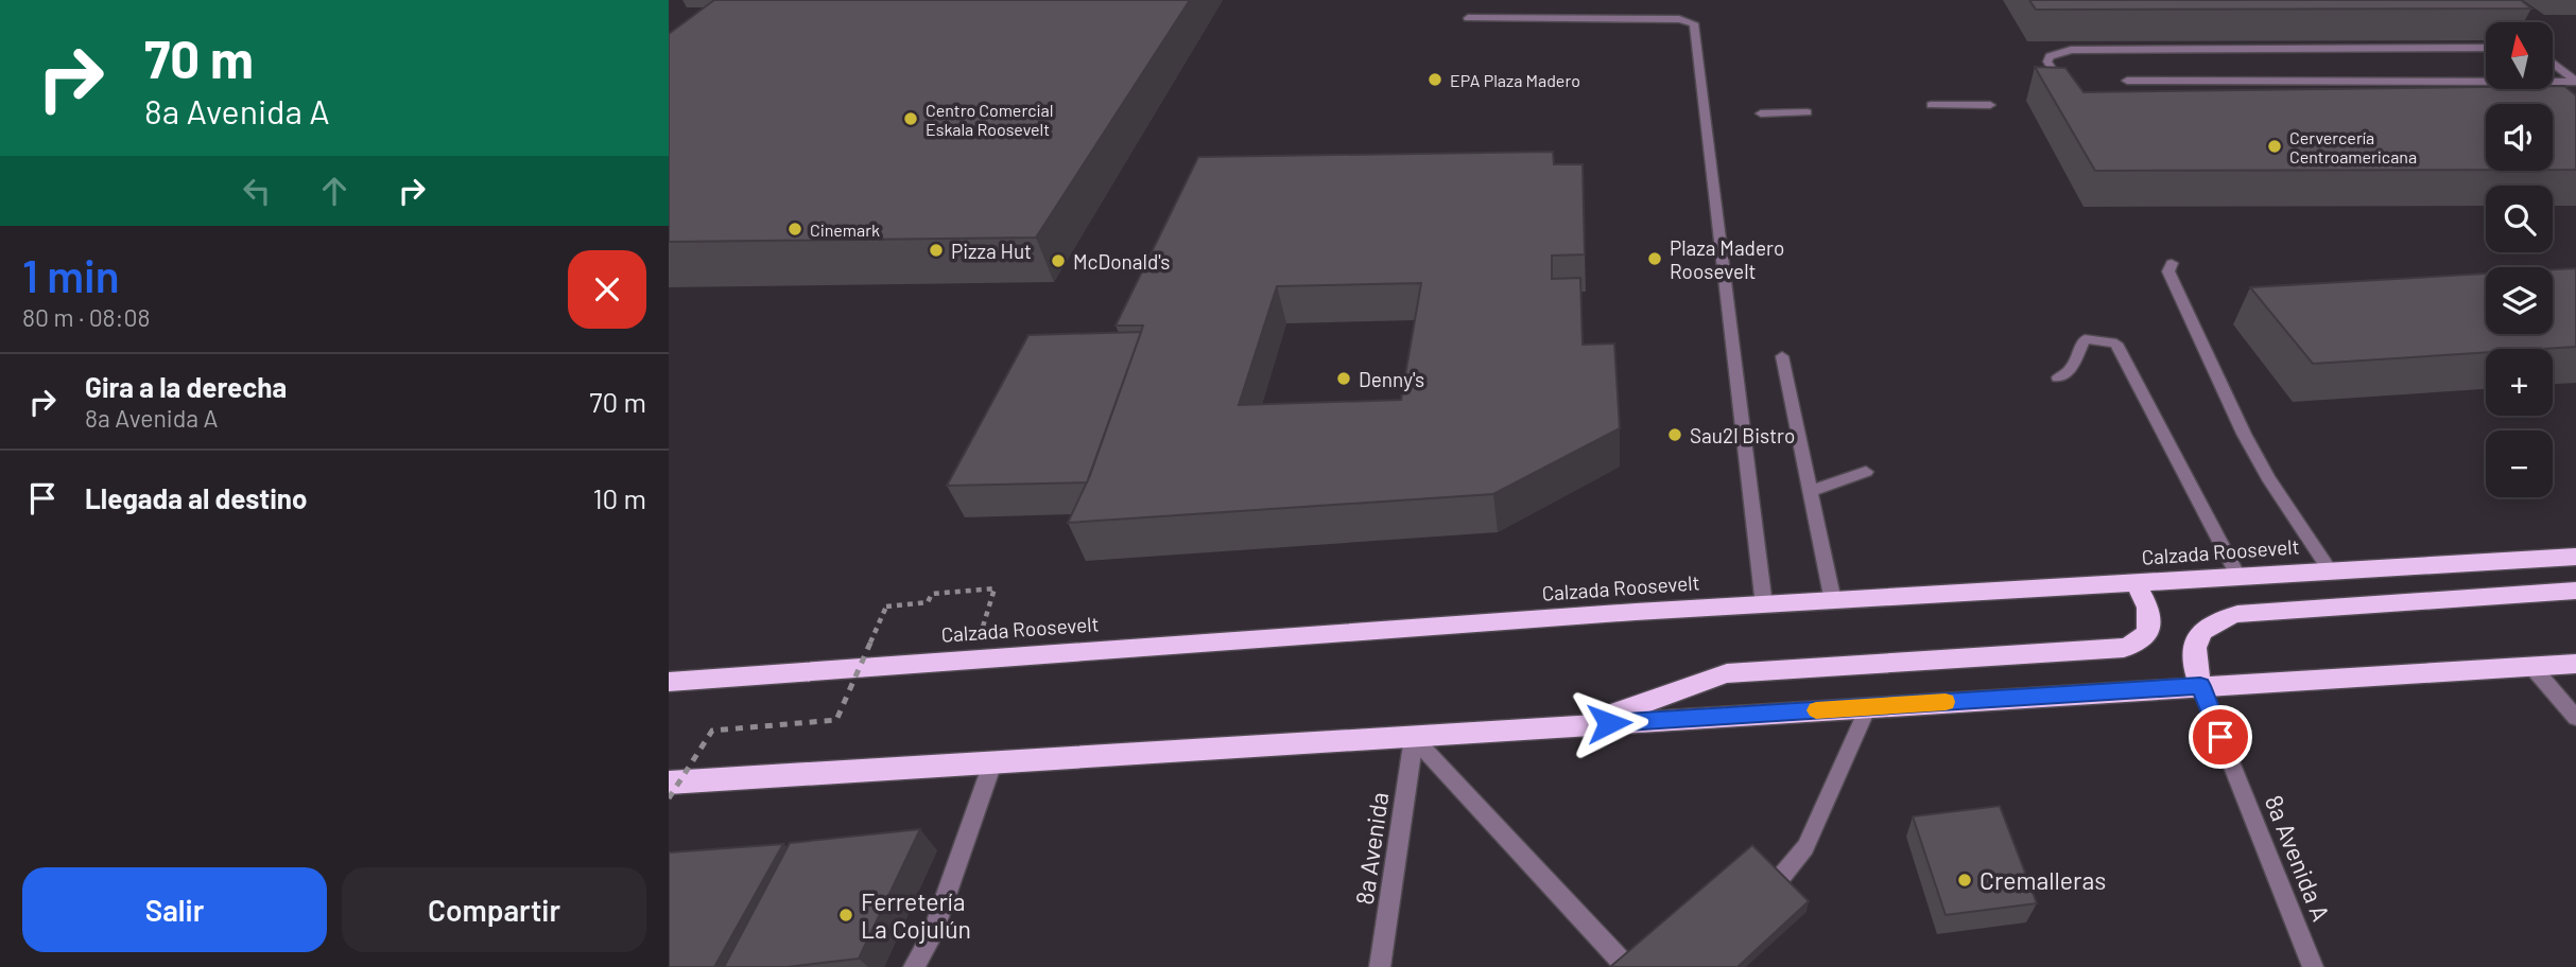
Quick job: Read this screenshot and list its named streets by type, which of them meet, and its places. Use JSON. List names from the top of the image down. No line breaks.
{"streets":{"highway":["Calzada Roosevelt"],"street":["8a Avenida","8a Avenida A"]},"places":["EPA Plaza Madero","Centro Comercial Eskala Roosevelt","Cervercería Centroamericana","Cinemark","Pizza Hut","Plaza Madero Roosevelt","McDonald's","Denny's","Sau2l Bistro","Cremalleras","Ferretería La Cojulún"],"north":"top","page":{"turn":["70 m","8a Avenida A"],"map_buttons":["+","−"],"heading":["1 min","80 m · 08:08"],"list":[{"name":"Gira a la derecha","note":"8a Avenida A","value":"70 m"},{"name":"Llegada al destino","value":"10 m"}],"buttons":["Salir","Compartir"]}}
